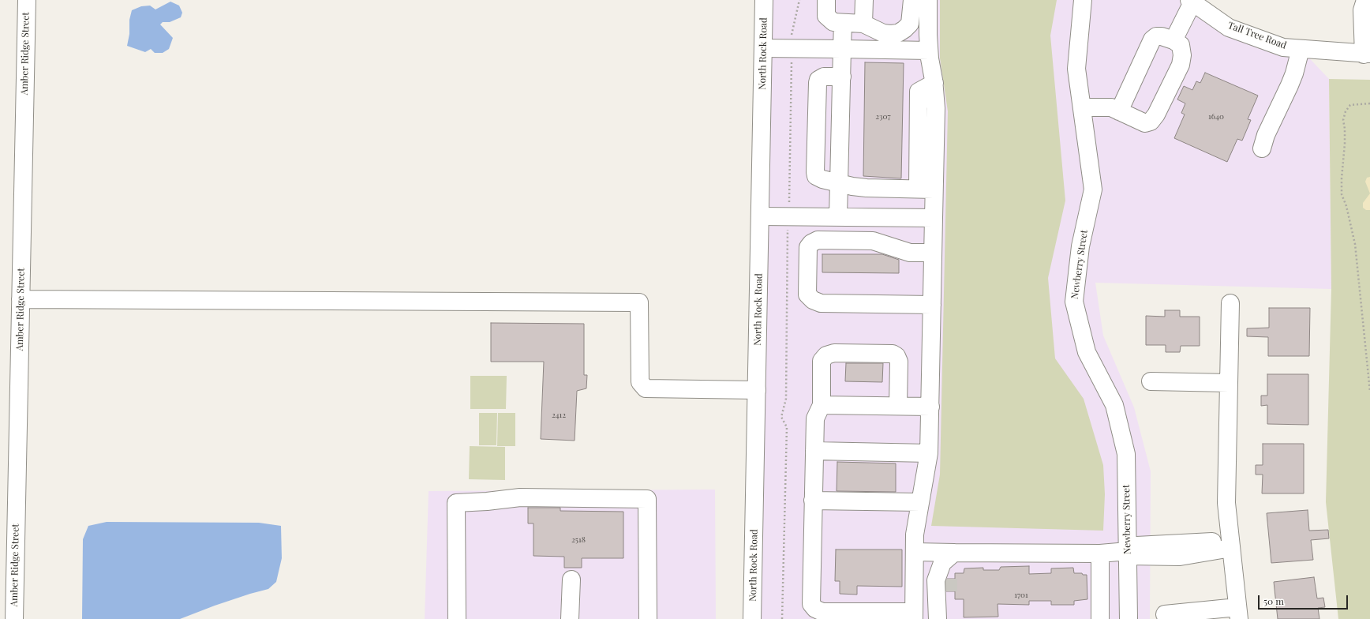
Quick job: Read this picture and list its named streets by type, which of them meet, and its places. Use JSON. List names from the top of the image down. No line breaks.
{"streets":{"street":["Tall Tree Road","Amber Ridge Street","North Rock Road","Newberry Street"]},"house_numbers":["2307","1640","2412","2518","1701"],"scale_bar":"50 m"}
